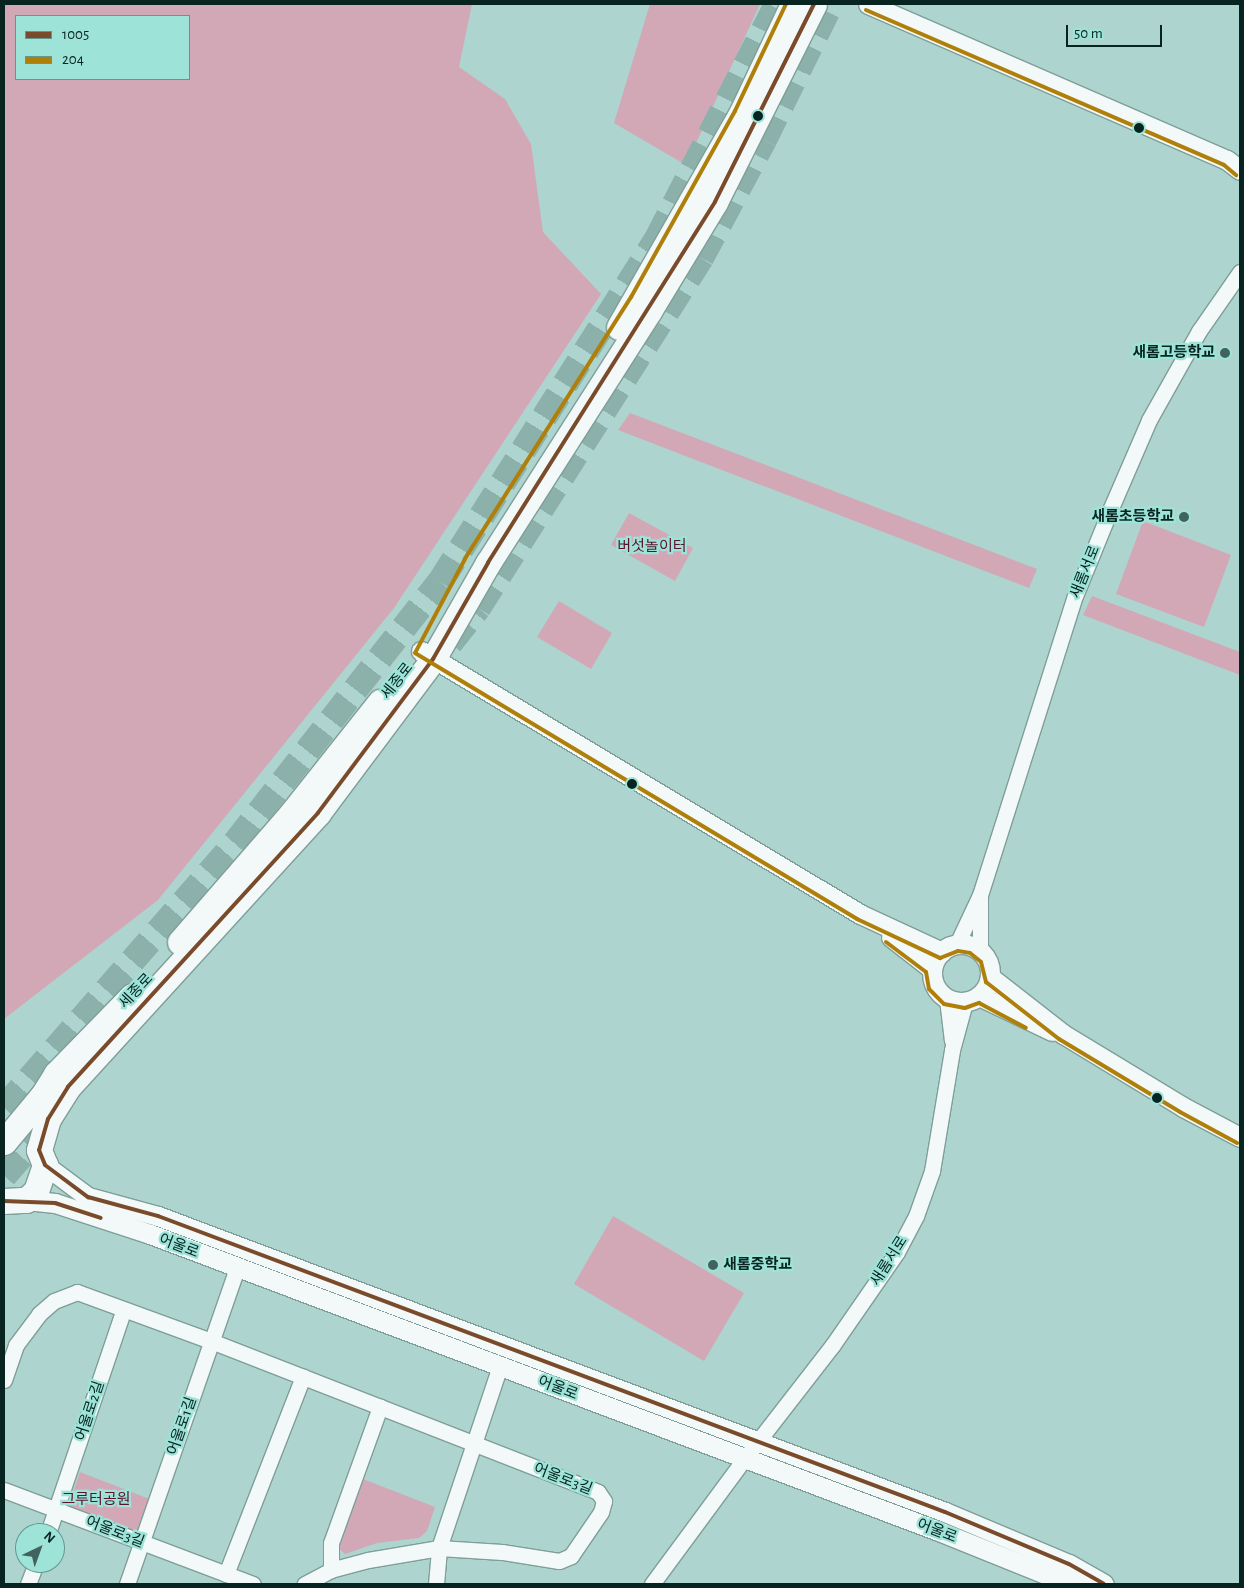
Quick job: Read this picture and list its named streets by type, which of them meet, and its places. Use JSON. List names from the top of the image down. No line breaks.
{"streets":{"main road":["세종로"],"street":["새롬서로","어울로","어울로2길","어울로1길","어울로3길"]},"crossings":[["새롬서로","어울로"],["세종로","어울로"],["어울로","어울로1길"],["어울로2길","어울로3길"],["어울로1길","어울로3길"]],"parks":["버섯놀이터","그루터공원"],"places":["새롬고등학교","새롬초등학교","새롬중학교"],"lines":["transit line 1005","transit line 204"],"legend":["1005","204"],"scale_bar":"50 m","north":"top right"}
